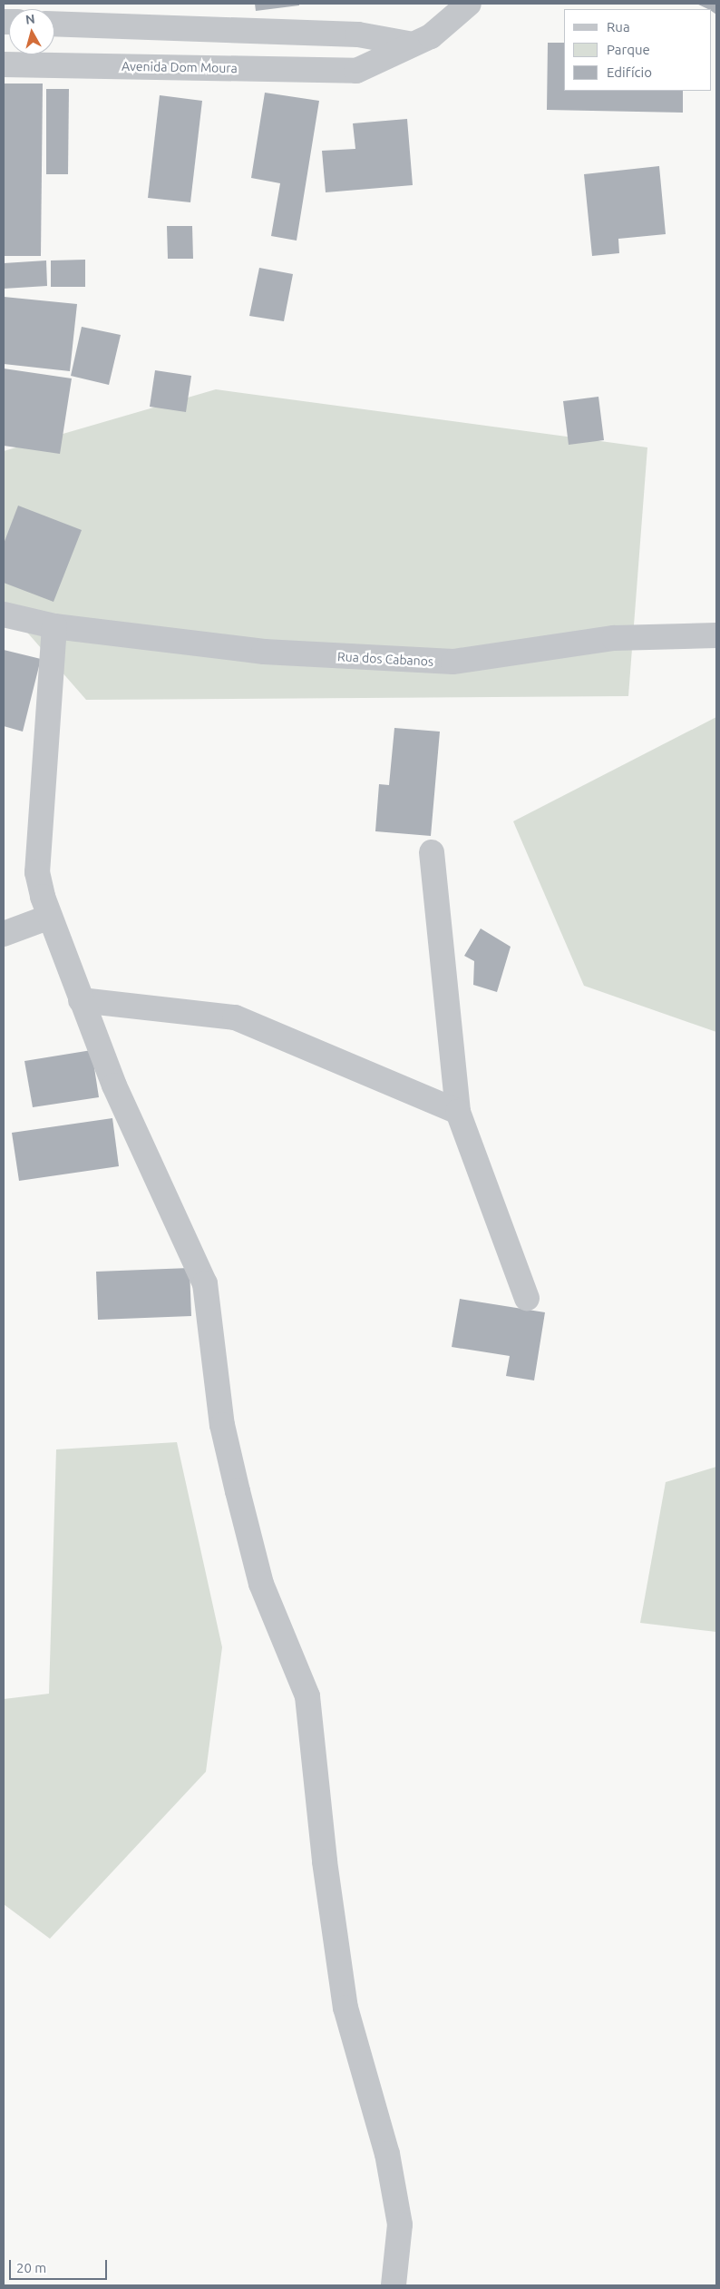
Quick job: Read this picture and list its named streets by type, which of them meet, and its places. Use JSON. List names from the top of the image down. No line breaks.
{"streets":{"street":["Avenida Dom Moura","Rua dos Cabanos"]},"legend":["Rua","Parque","Edifício"],"scale_bar":"20 m","north":"top"}
